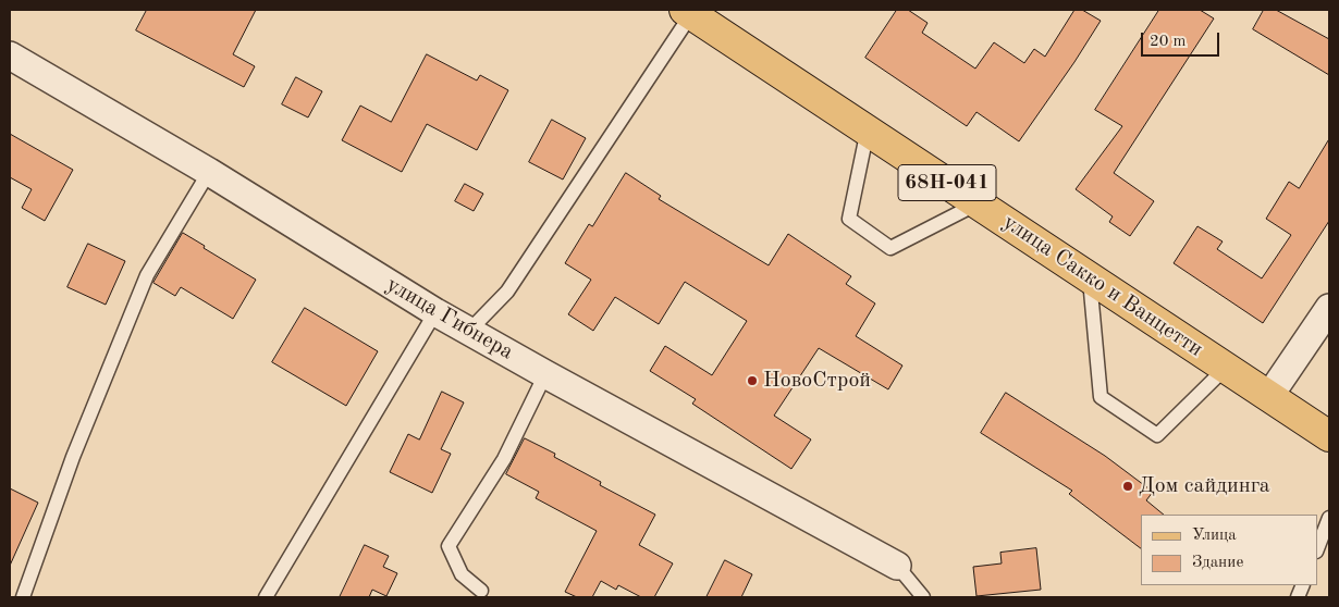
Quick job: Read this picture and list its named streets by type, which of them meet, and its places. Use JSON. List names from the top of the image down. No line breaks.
{"streets":{"main road":["68Н-041","улица Сакко и Ванцетти"],"street":["улица Гибнера"]},"places":["НовоСтрой","Дом сайдинга"],"legend":["Улица","Здание"],"scale_bar":"20 m"}
